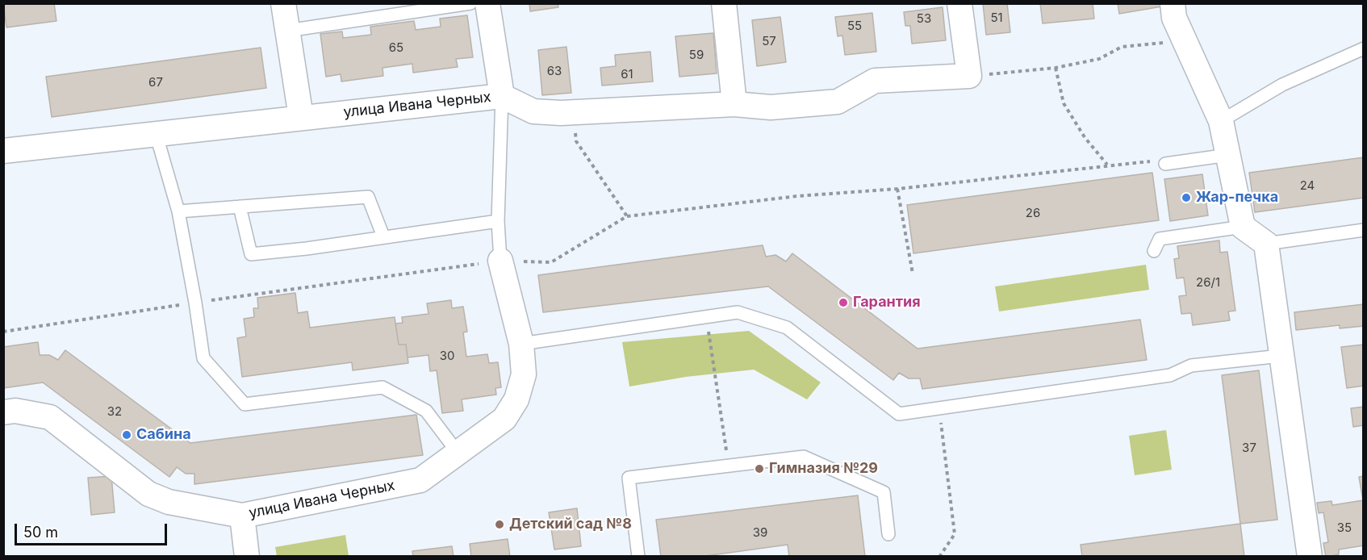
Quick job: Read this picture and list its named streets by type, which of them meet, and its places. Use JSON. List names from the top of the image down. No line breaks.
{"streets":{"street":["улица Ивана Черных"]},"places":["Жар-печка","Гарантия","Сабина","Гимназия №29","Детский сад №8"],"house_numbers":["51","53","55","57","65","59","63","61","67","24","26","26/1","30","32","37","35","39"],"scale_bar":"50 m"}
